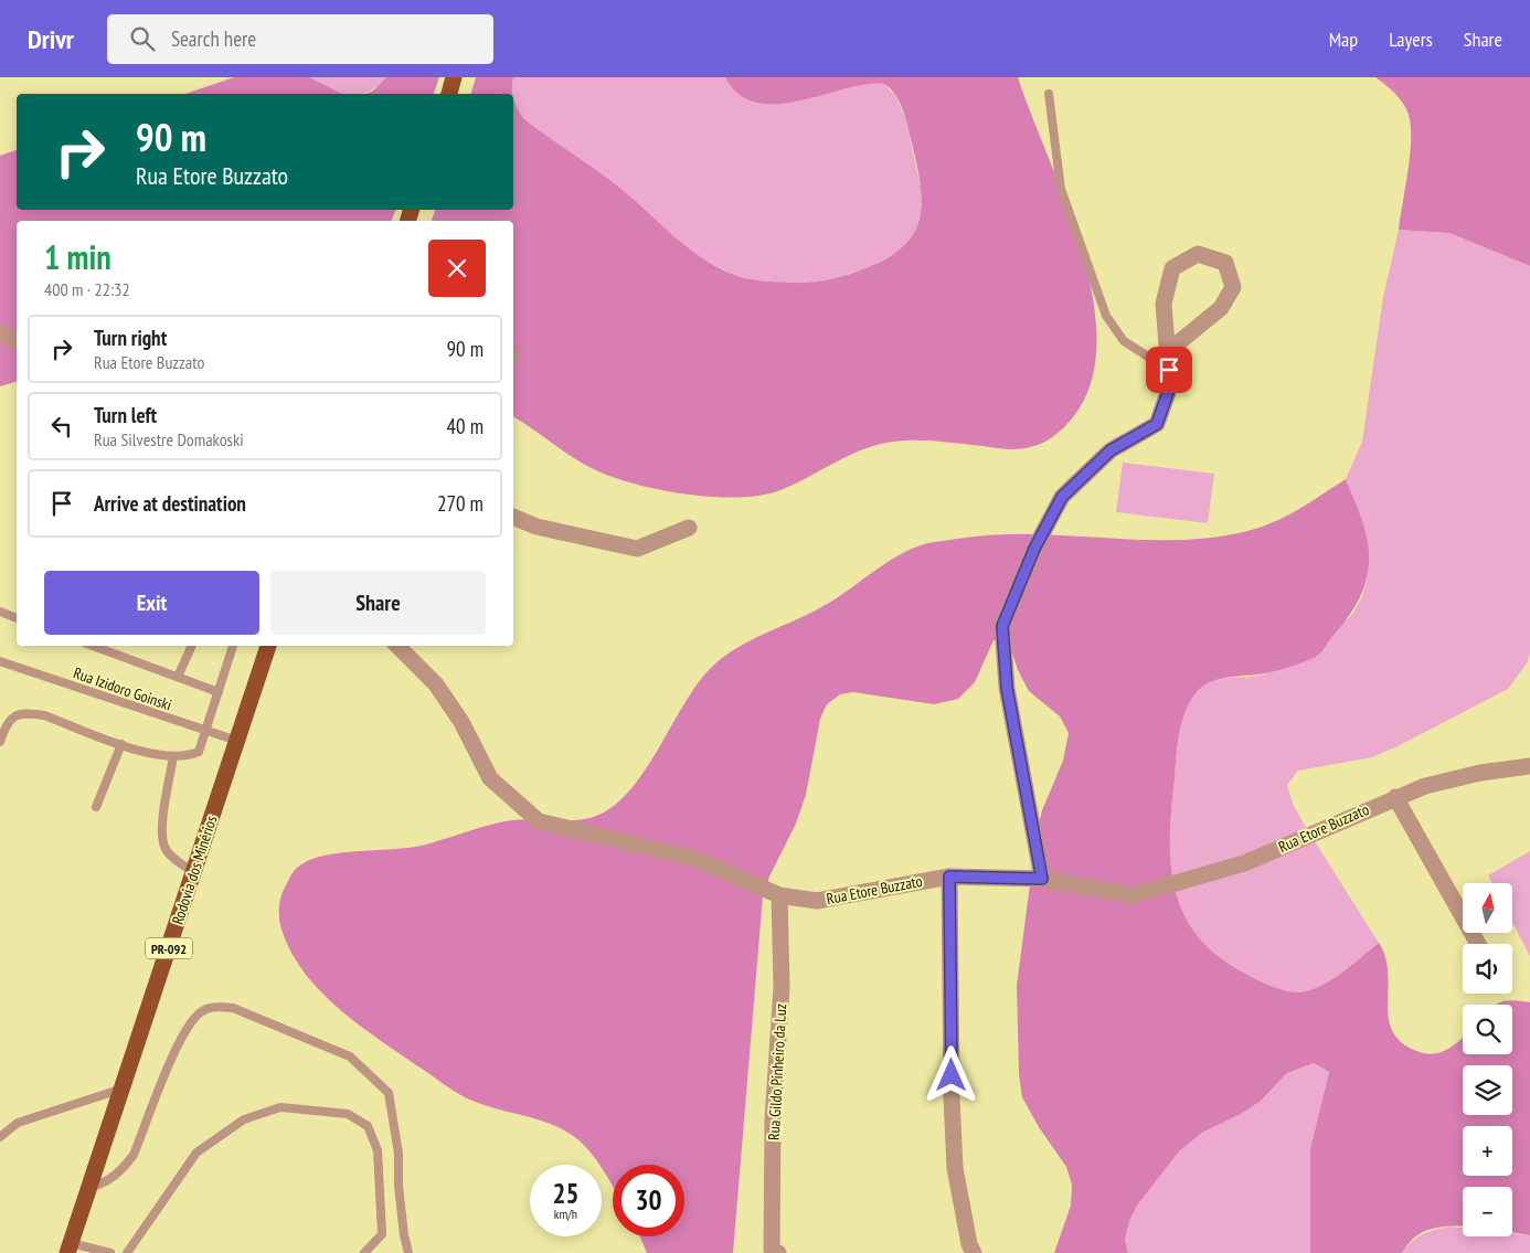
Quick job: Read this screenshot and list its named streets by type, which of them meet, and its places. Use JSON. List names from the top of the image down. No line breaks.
{"streets":{"main road":["Rodovia dos Minérios","PR-092"],"street":["Rua Etore Buzzato","Rua Gildo Pinheiro da Luz"],"lane":["Rua Izidoro Goinski"]},"crossings":[["Rua Izidoro Goinski","Rodovia dos Minérios"],["Rua Etore Buzzato","Rua Gildo Pinheiro da Luz"]],"north":"top","page":{"header":"Drivr","search":"Search here","nav":["Map","Layers","Share"],"turn":["90 m","Rua Etore Buzzato"],"heading":["1 min","400 m · 22:32"],"list":[{"name":"Turn right","note":"Rua Etore Buzzato","value":"90 m"},{"name":"Turn left","note":"Rua Silvestre Domakoski","value":"40 m"},{"name":"Arrive at destination","value":"270 m"}],"buttons":["Exit","Share"],"map_buttons":["+","−"],"speed":"25 km/h","limit":"30"}}
